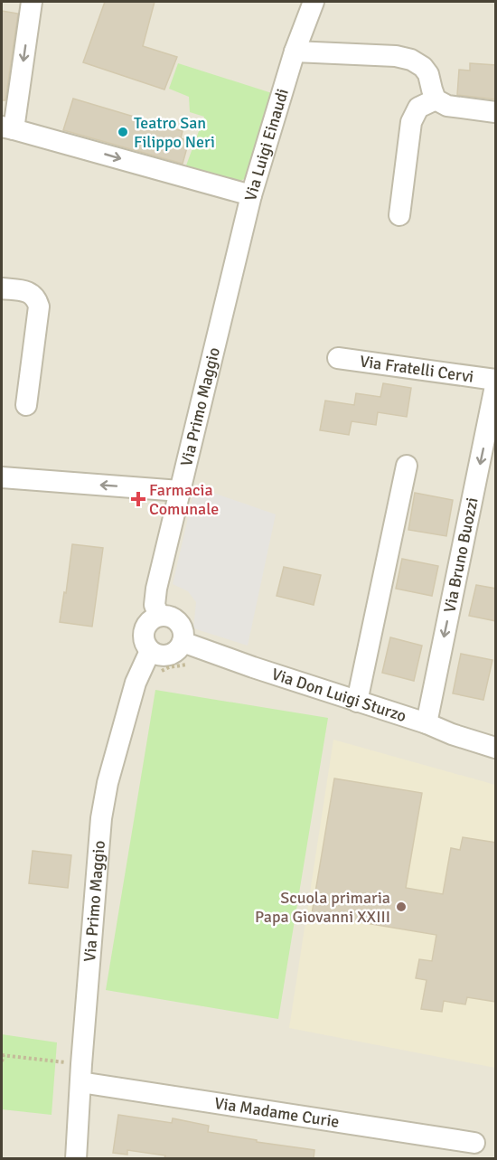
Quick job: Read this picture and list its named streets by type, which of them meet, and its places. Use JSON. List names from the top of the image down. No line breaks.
{"streets":{"street":["Via Luigi Einaudi","Via Fratelli Cervi","Via Primo Maggio","Via Bruno Buozzi","Via Don Luigi Sturzo","Via Madame Curie"]},"crossings":[["Via Luigi Einaudi","Via Primo Maggio"],["Via Primo Maggio","Via Don Luigi Sturzo"],["Via Primo Maggio","Via Madame Curie"],["Via Bruno Buozzi","Via Don Luigi Sturzo"]],"one_way":["Via Luigi Einaudi"],"places":{"other":["Teatro San Filippo Neri","Scuola primaria Papa Giovanni XXIII"],"health":["Farmacia Comunale"]}}
